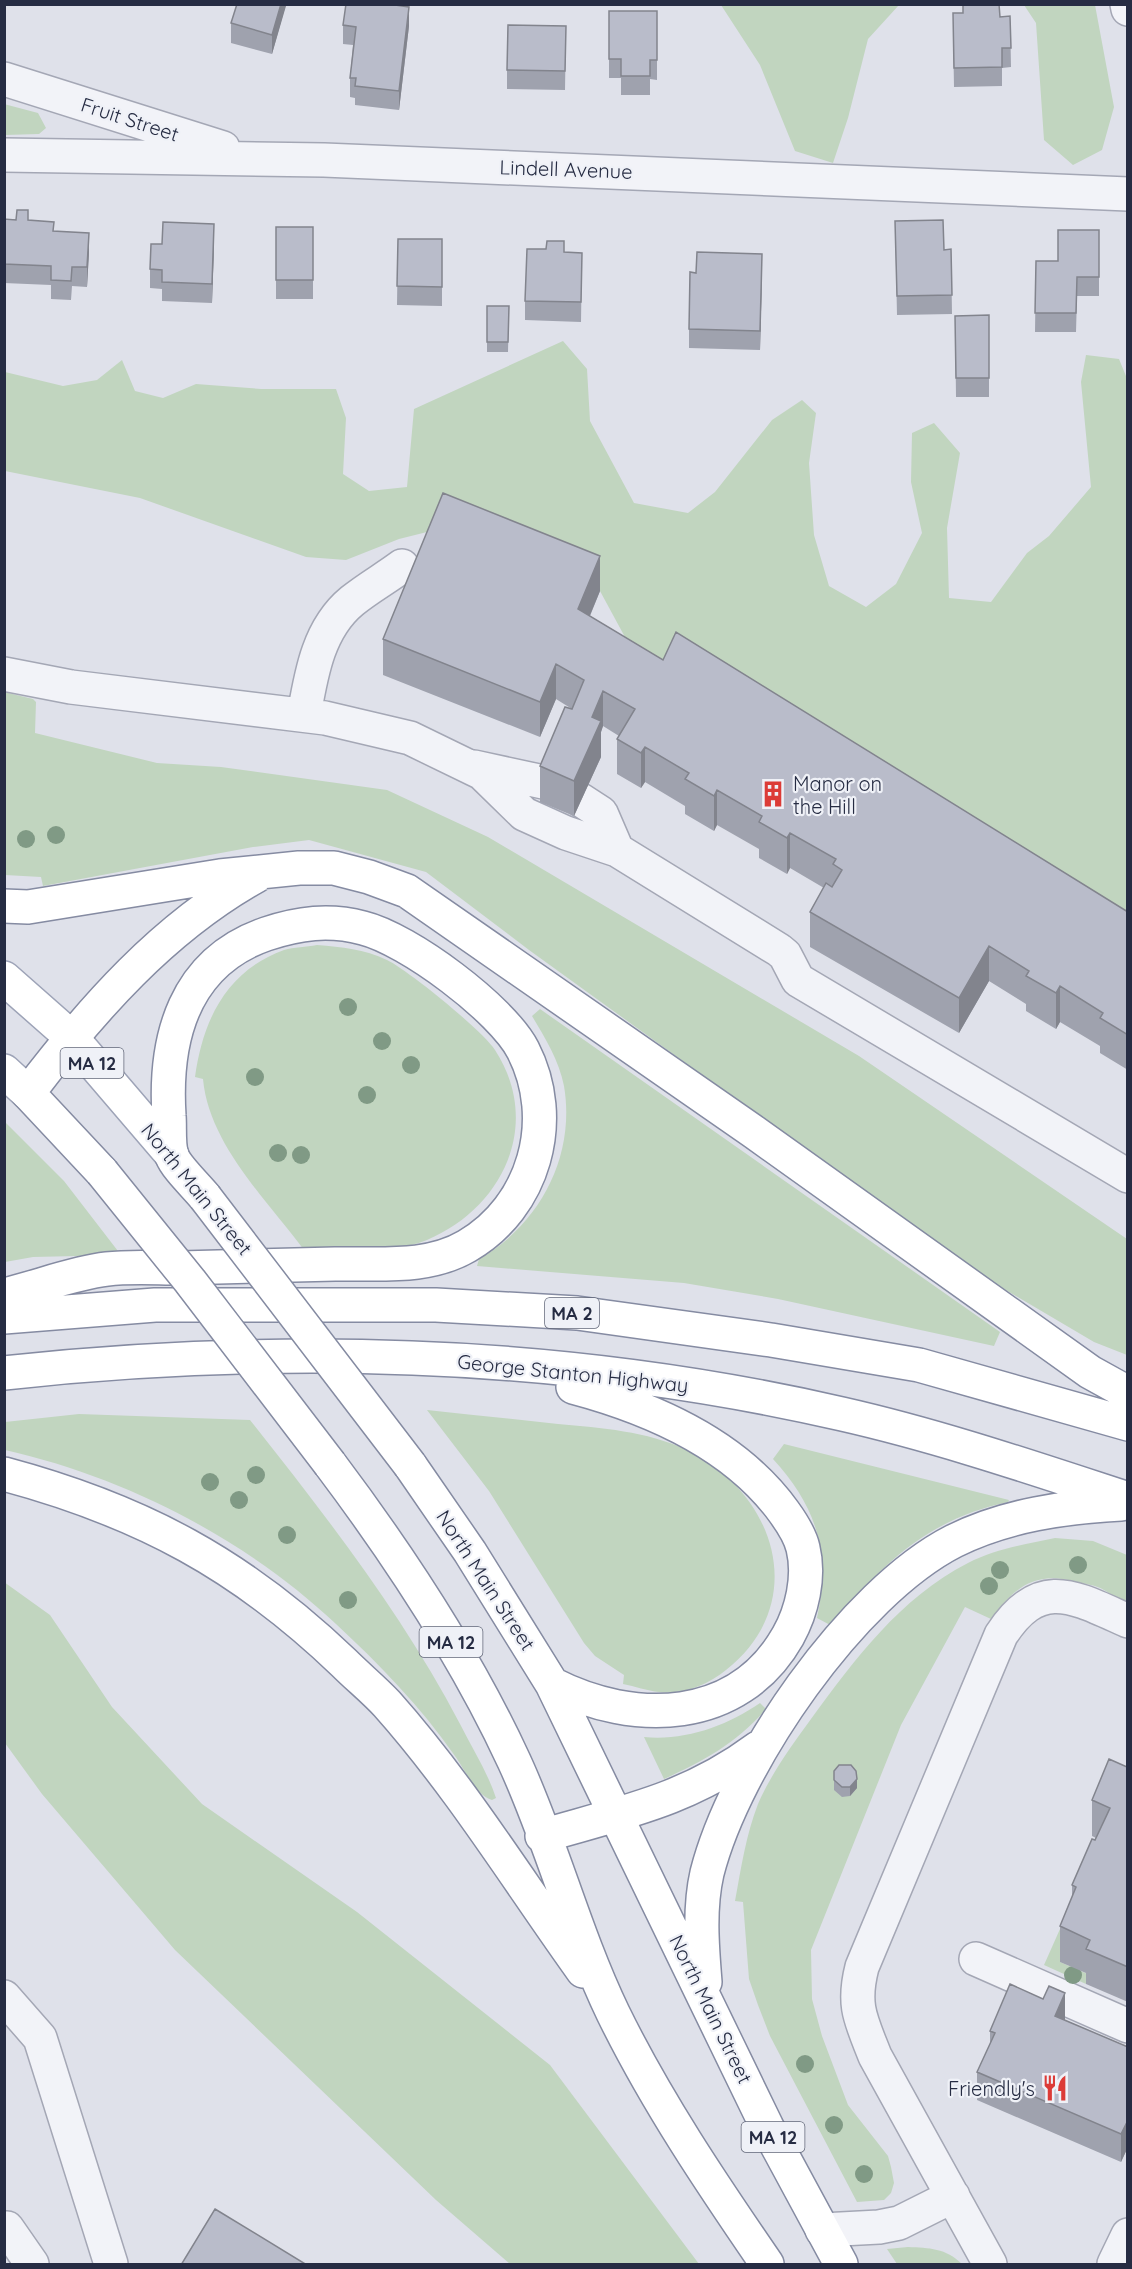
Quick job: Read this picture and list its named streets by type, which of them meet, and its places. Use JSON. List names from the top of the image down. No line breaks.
{"streets":{"main road":["MA 12","North Main Street","MA 2","George Stanton Highway"],"street":["Fruit Street","Lindell Avenue"]},"crossings":[["Fruit Street","Lindell Avenue"]],"places":{"building":["Manor on the Hill"],"restaurant":["Friendly's"]}}
